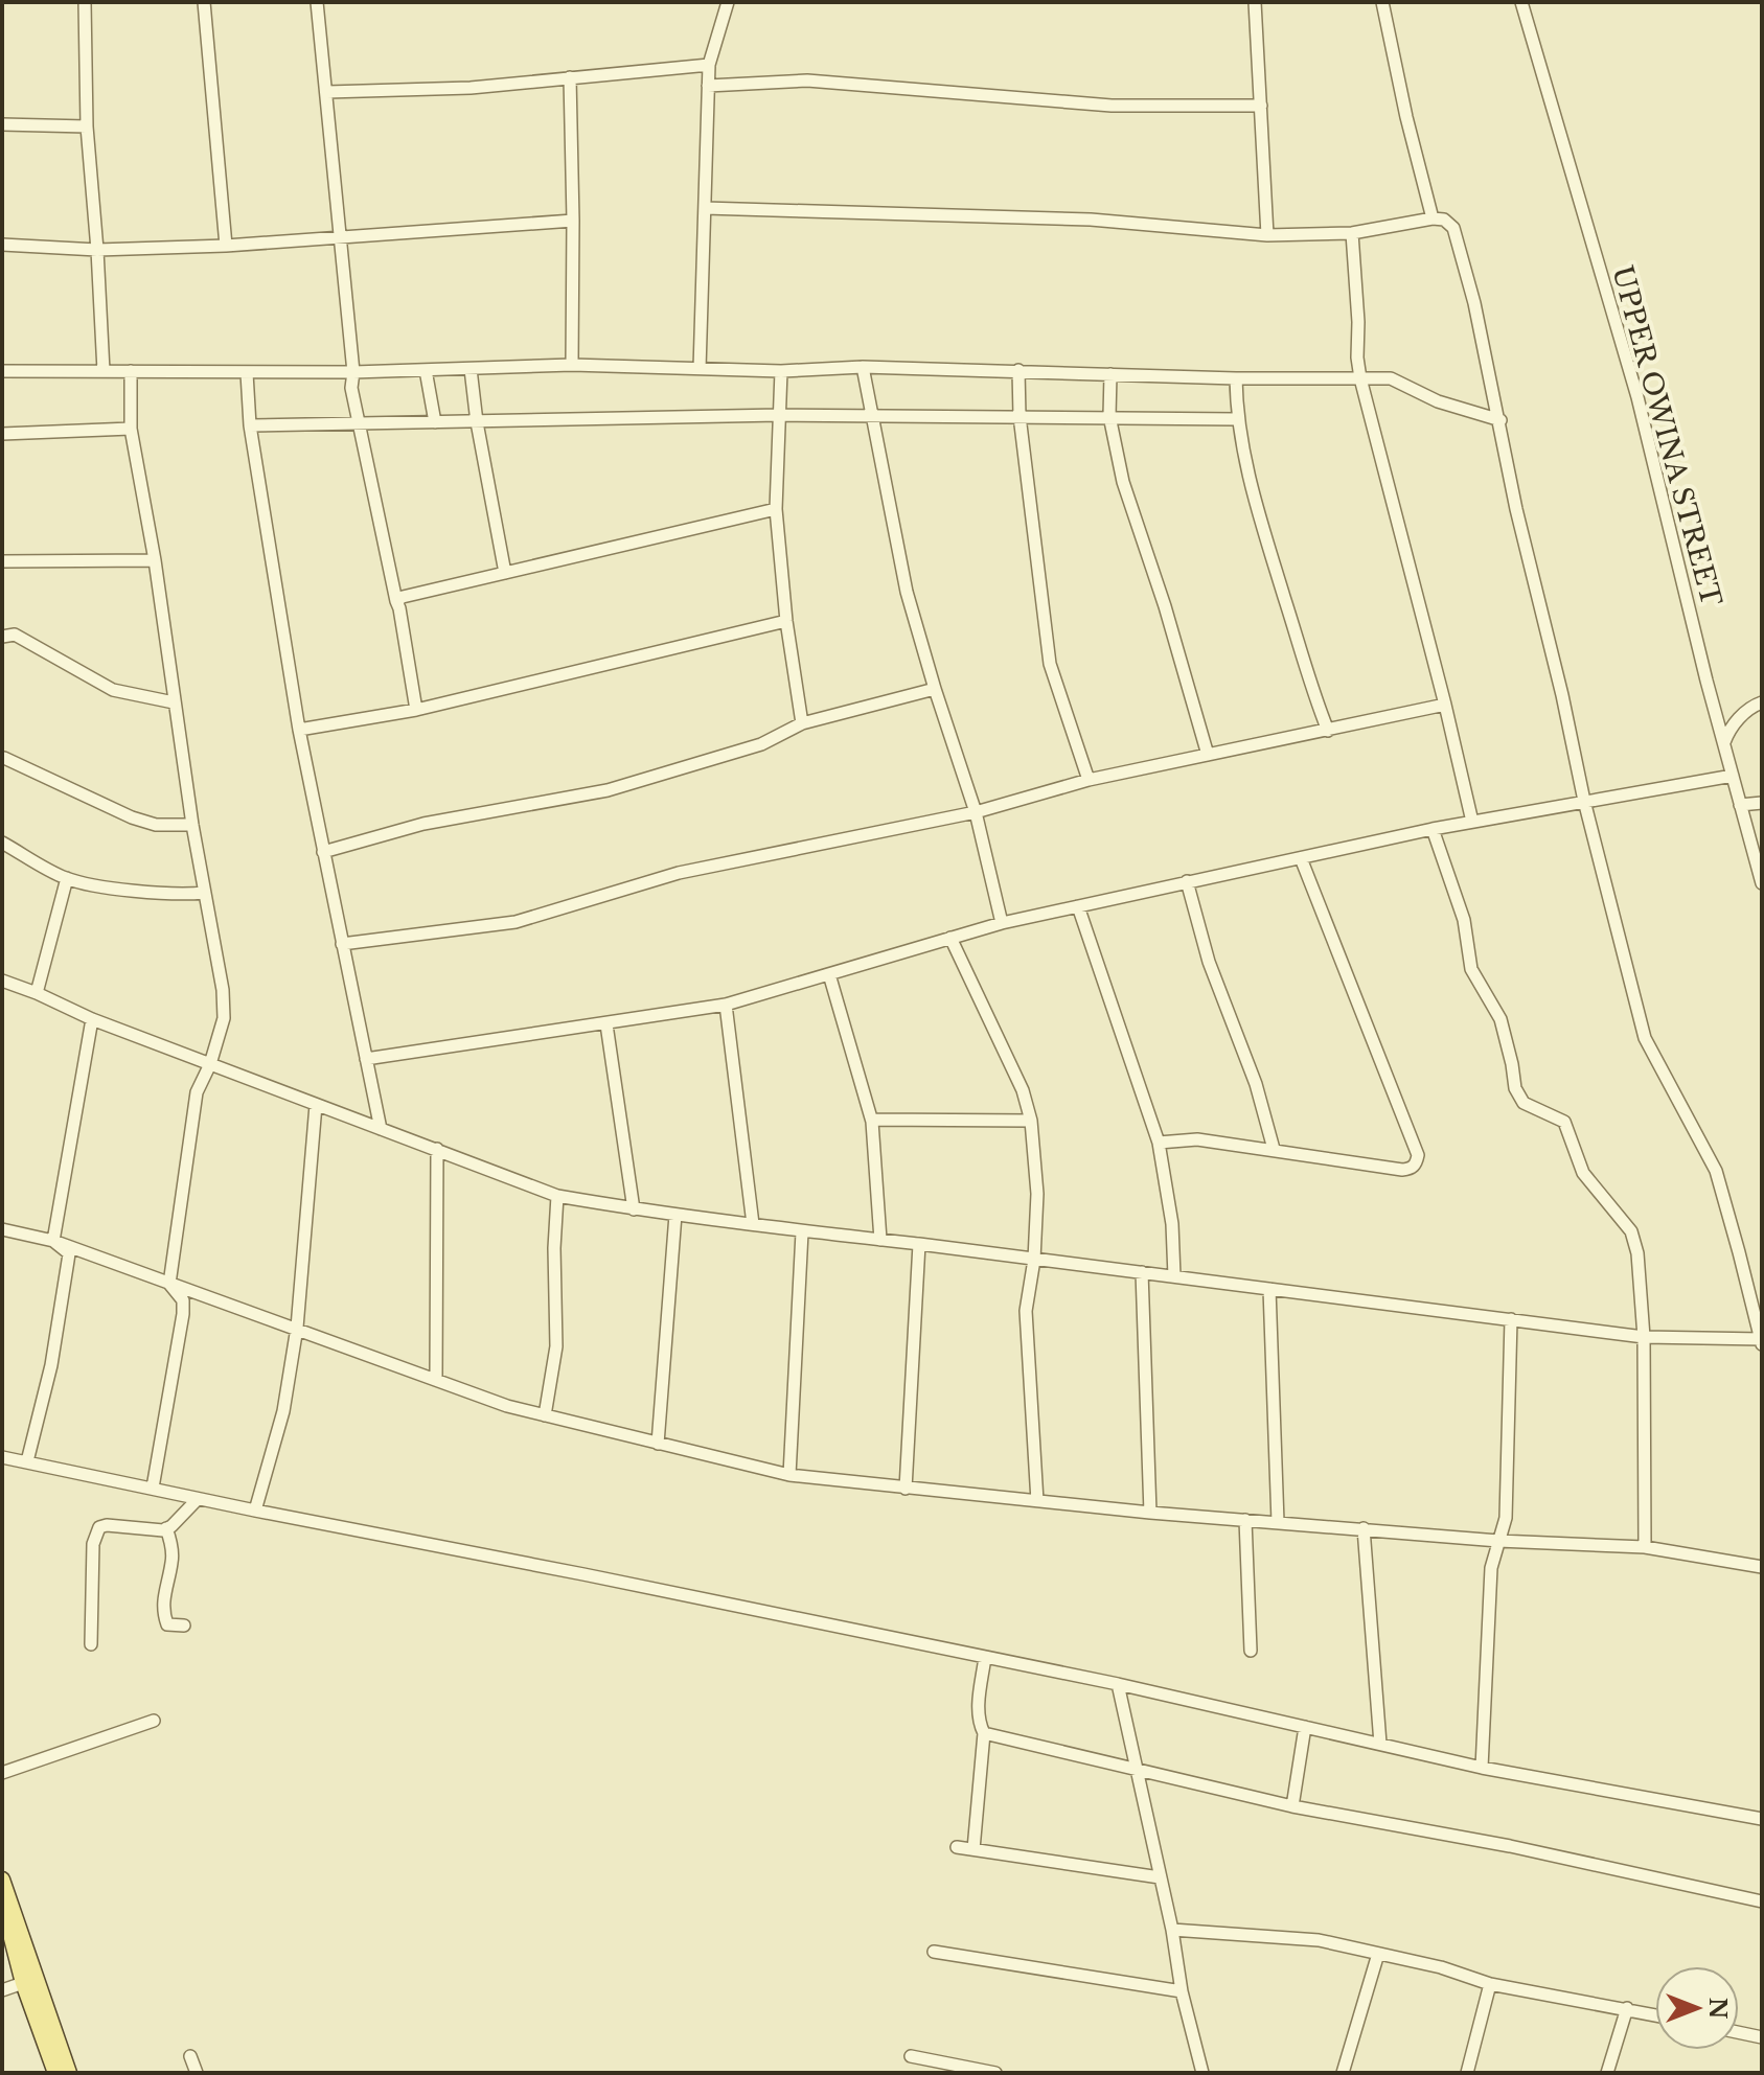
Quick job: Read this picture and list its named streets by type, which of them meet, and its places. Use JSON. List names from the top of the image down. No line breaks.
{"streets":{"street":["UPPER OWINA STREET"]},"north":"right"}
